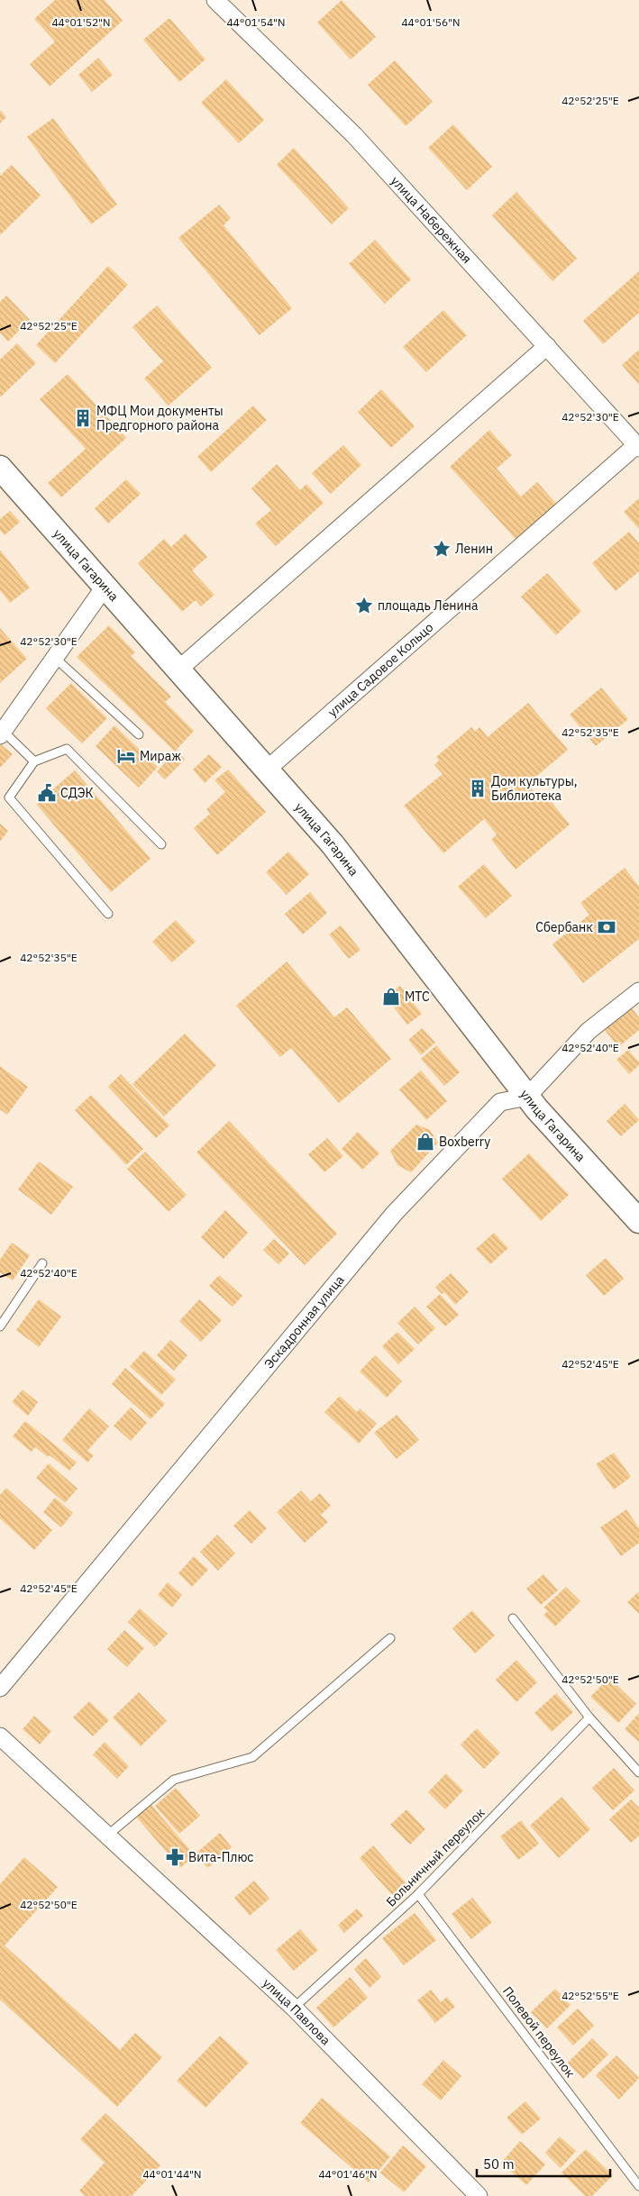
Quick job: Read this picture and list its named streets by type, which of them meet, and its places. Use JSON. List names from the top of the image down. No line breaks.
{"streets":{"street":["улица Набережная","улица Гагарина","улица Садовое Кольцо","Эскадронная улица","улица Павлова"],"lane":["Больничный переулок","Полевой переулок"]},"crossings":[["улица Набережная","улица Садовое Кольцо"],["улица Гагарина","улица Садовое Кольцо"],["улица Гагарина","Эскадронная улица"],["Больничный переулок","улица Павлова"],["Больничный переулок","Полевой переулок"]],"places":{"building":["МФЦ Мои документы Предгорного района","Дом культуры, Библиотека"],"place":["Ленин","площадь Ленина"],"hotel":["Мираж"],"public building":["СДЭК"],"bank":["Сбербанк"],"shop":["МТС","Boxberry"],"pharmacy":["Вита-Плюс"]},"scale_bar":"50 m","coordinates":["44°01'52\"N","44°01'54\"N","44°01'56\"N","42°52'25\"E","42°52'30\"E","42°52'35\"E","42°52'40\"E","42°52'45\"E","42°52'50\"E","42°52'55\"E","44°01'44\"N","44°01'46\"N"]}
